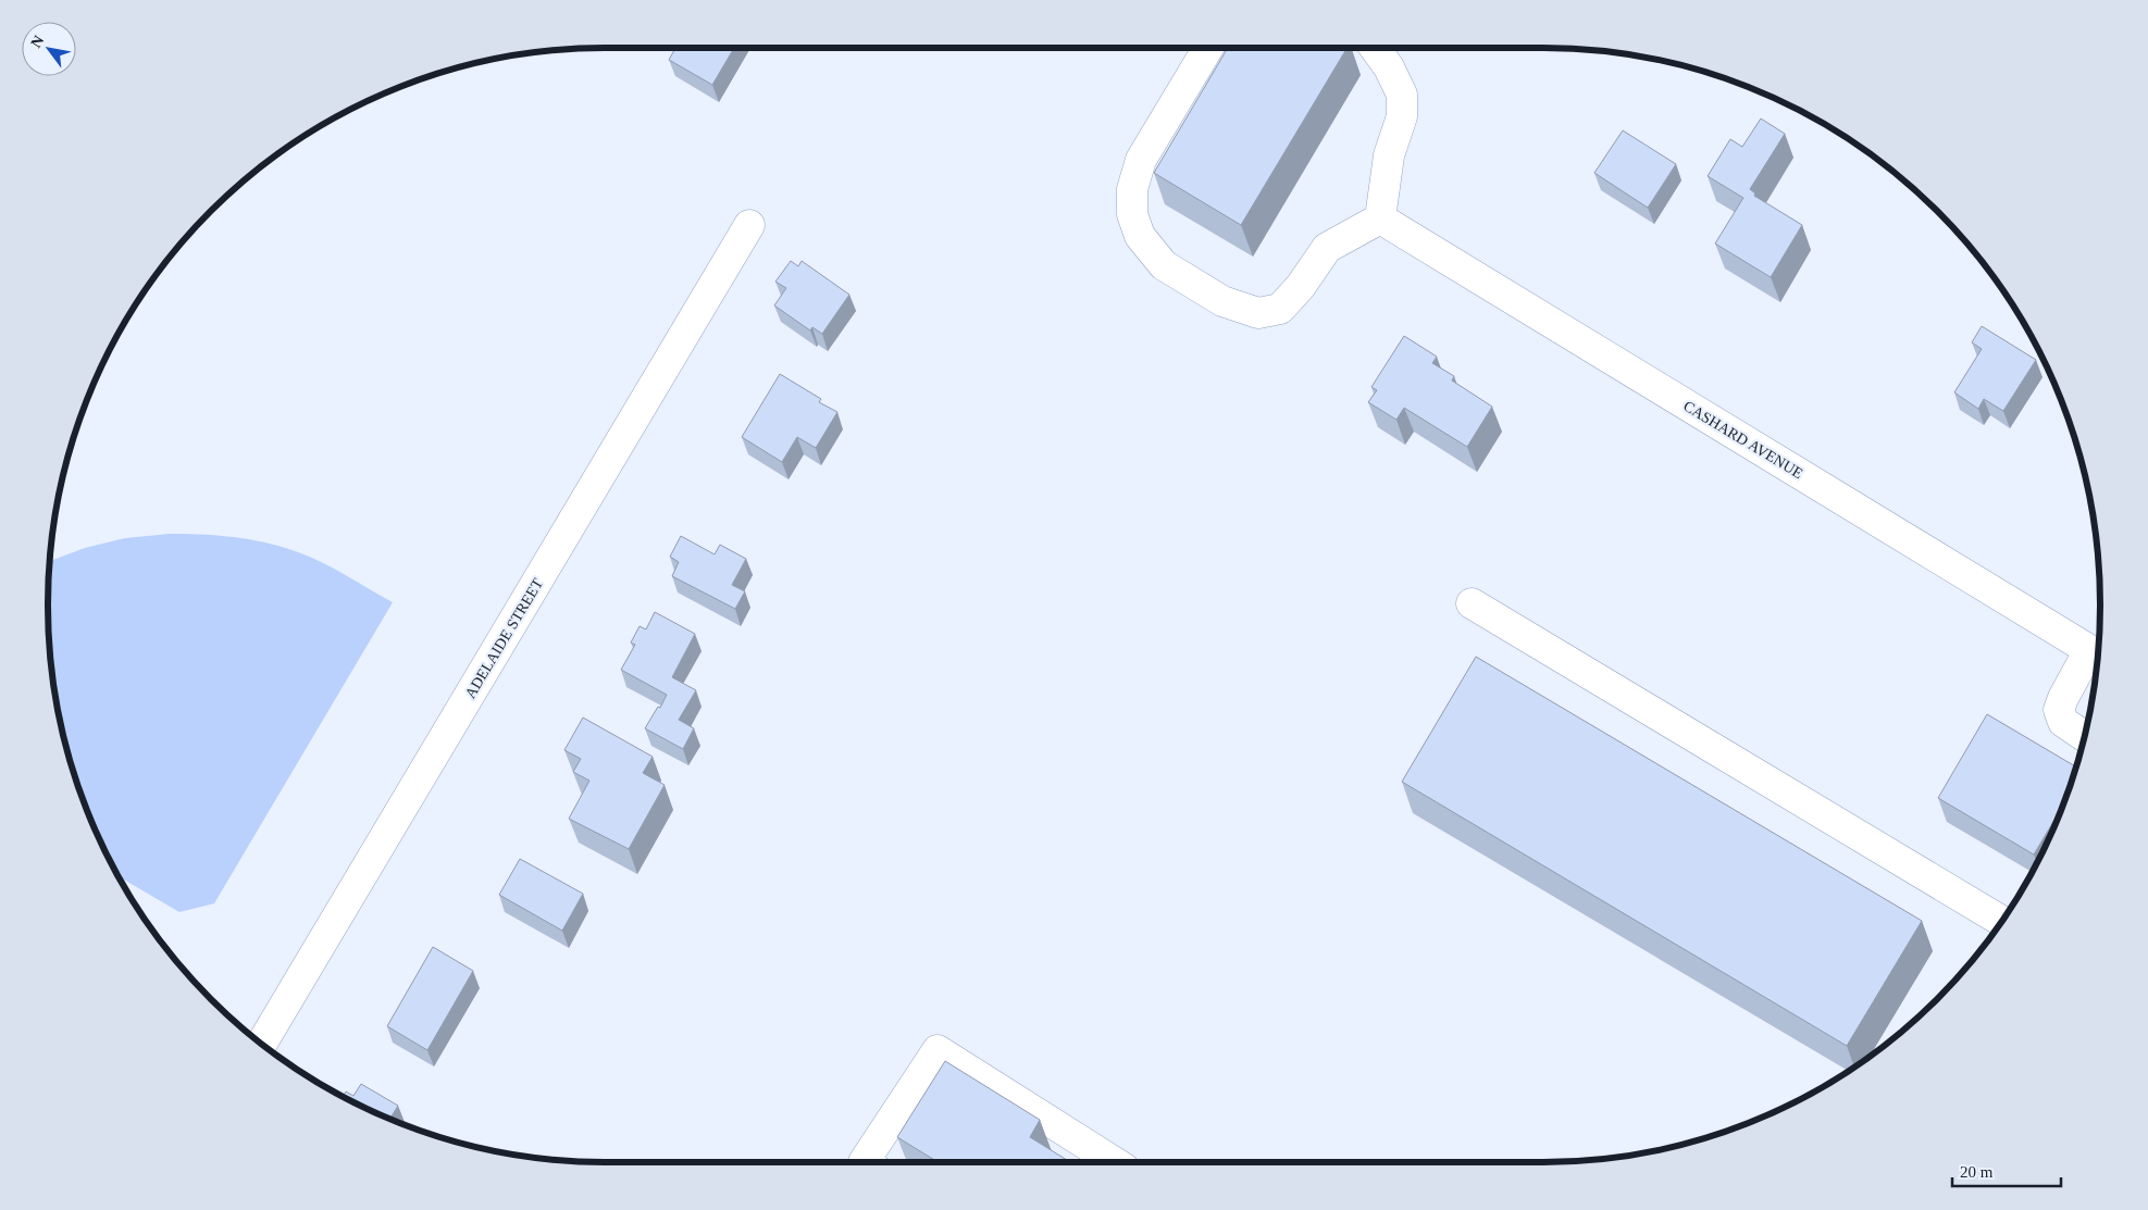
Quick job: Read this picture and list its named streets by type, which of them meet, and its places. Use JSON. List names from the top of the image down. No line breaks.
{"streets":{"street":["CASHARD AVENUE","ADELAIDE STREET"]},"scale_bar":"20 m","north":"top left"}
